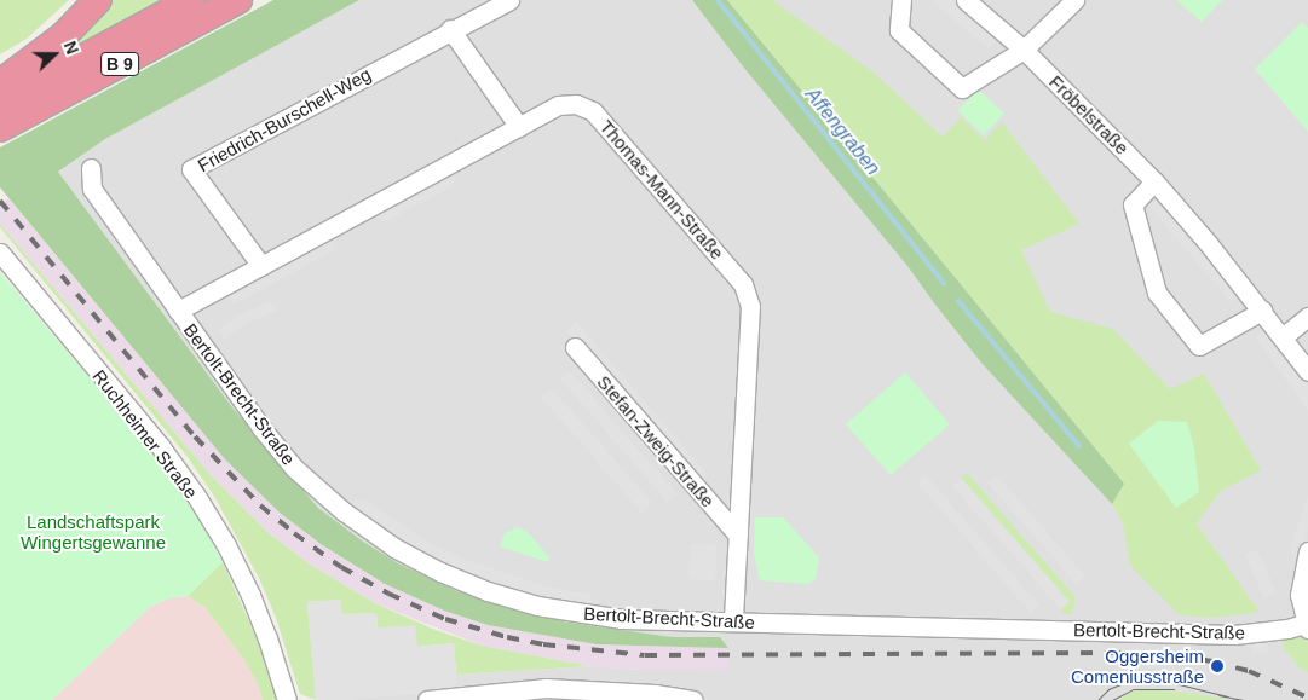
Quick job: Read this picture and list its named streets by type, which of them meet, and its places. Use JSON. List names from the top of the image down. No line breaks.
{"streets":{"highway":["B 9"],"street":["Fröbelstraße","Friedrich-Burschell-Weg","Thomas-Mann-Straße","Bertolt-Brecht-Straße","Ruchheimer Straße","Stefan-Zweig-Straße"]},"crossings":[["Friedrich-Burschell-Weg","Thomas-Mann-Straße"],["Thomas-Mann-Straße","Bertolt-Brecht-Straße"],["Thomas-Mann-Straße","Stefan-Zweig-Straße"]],"water":["Affengraben"],"parks":["Landschaftspark Wingertsgewanne"],"places":["Oggersheim Comeniusstraße"],"north":"right"}
